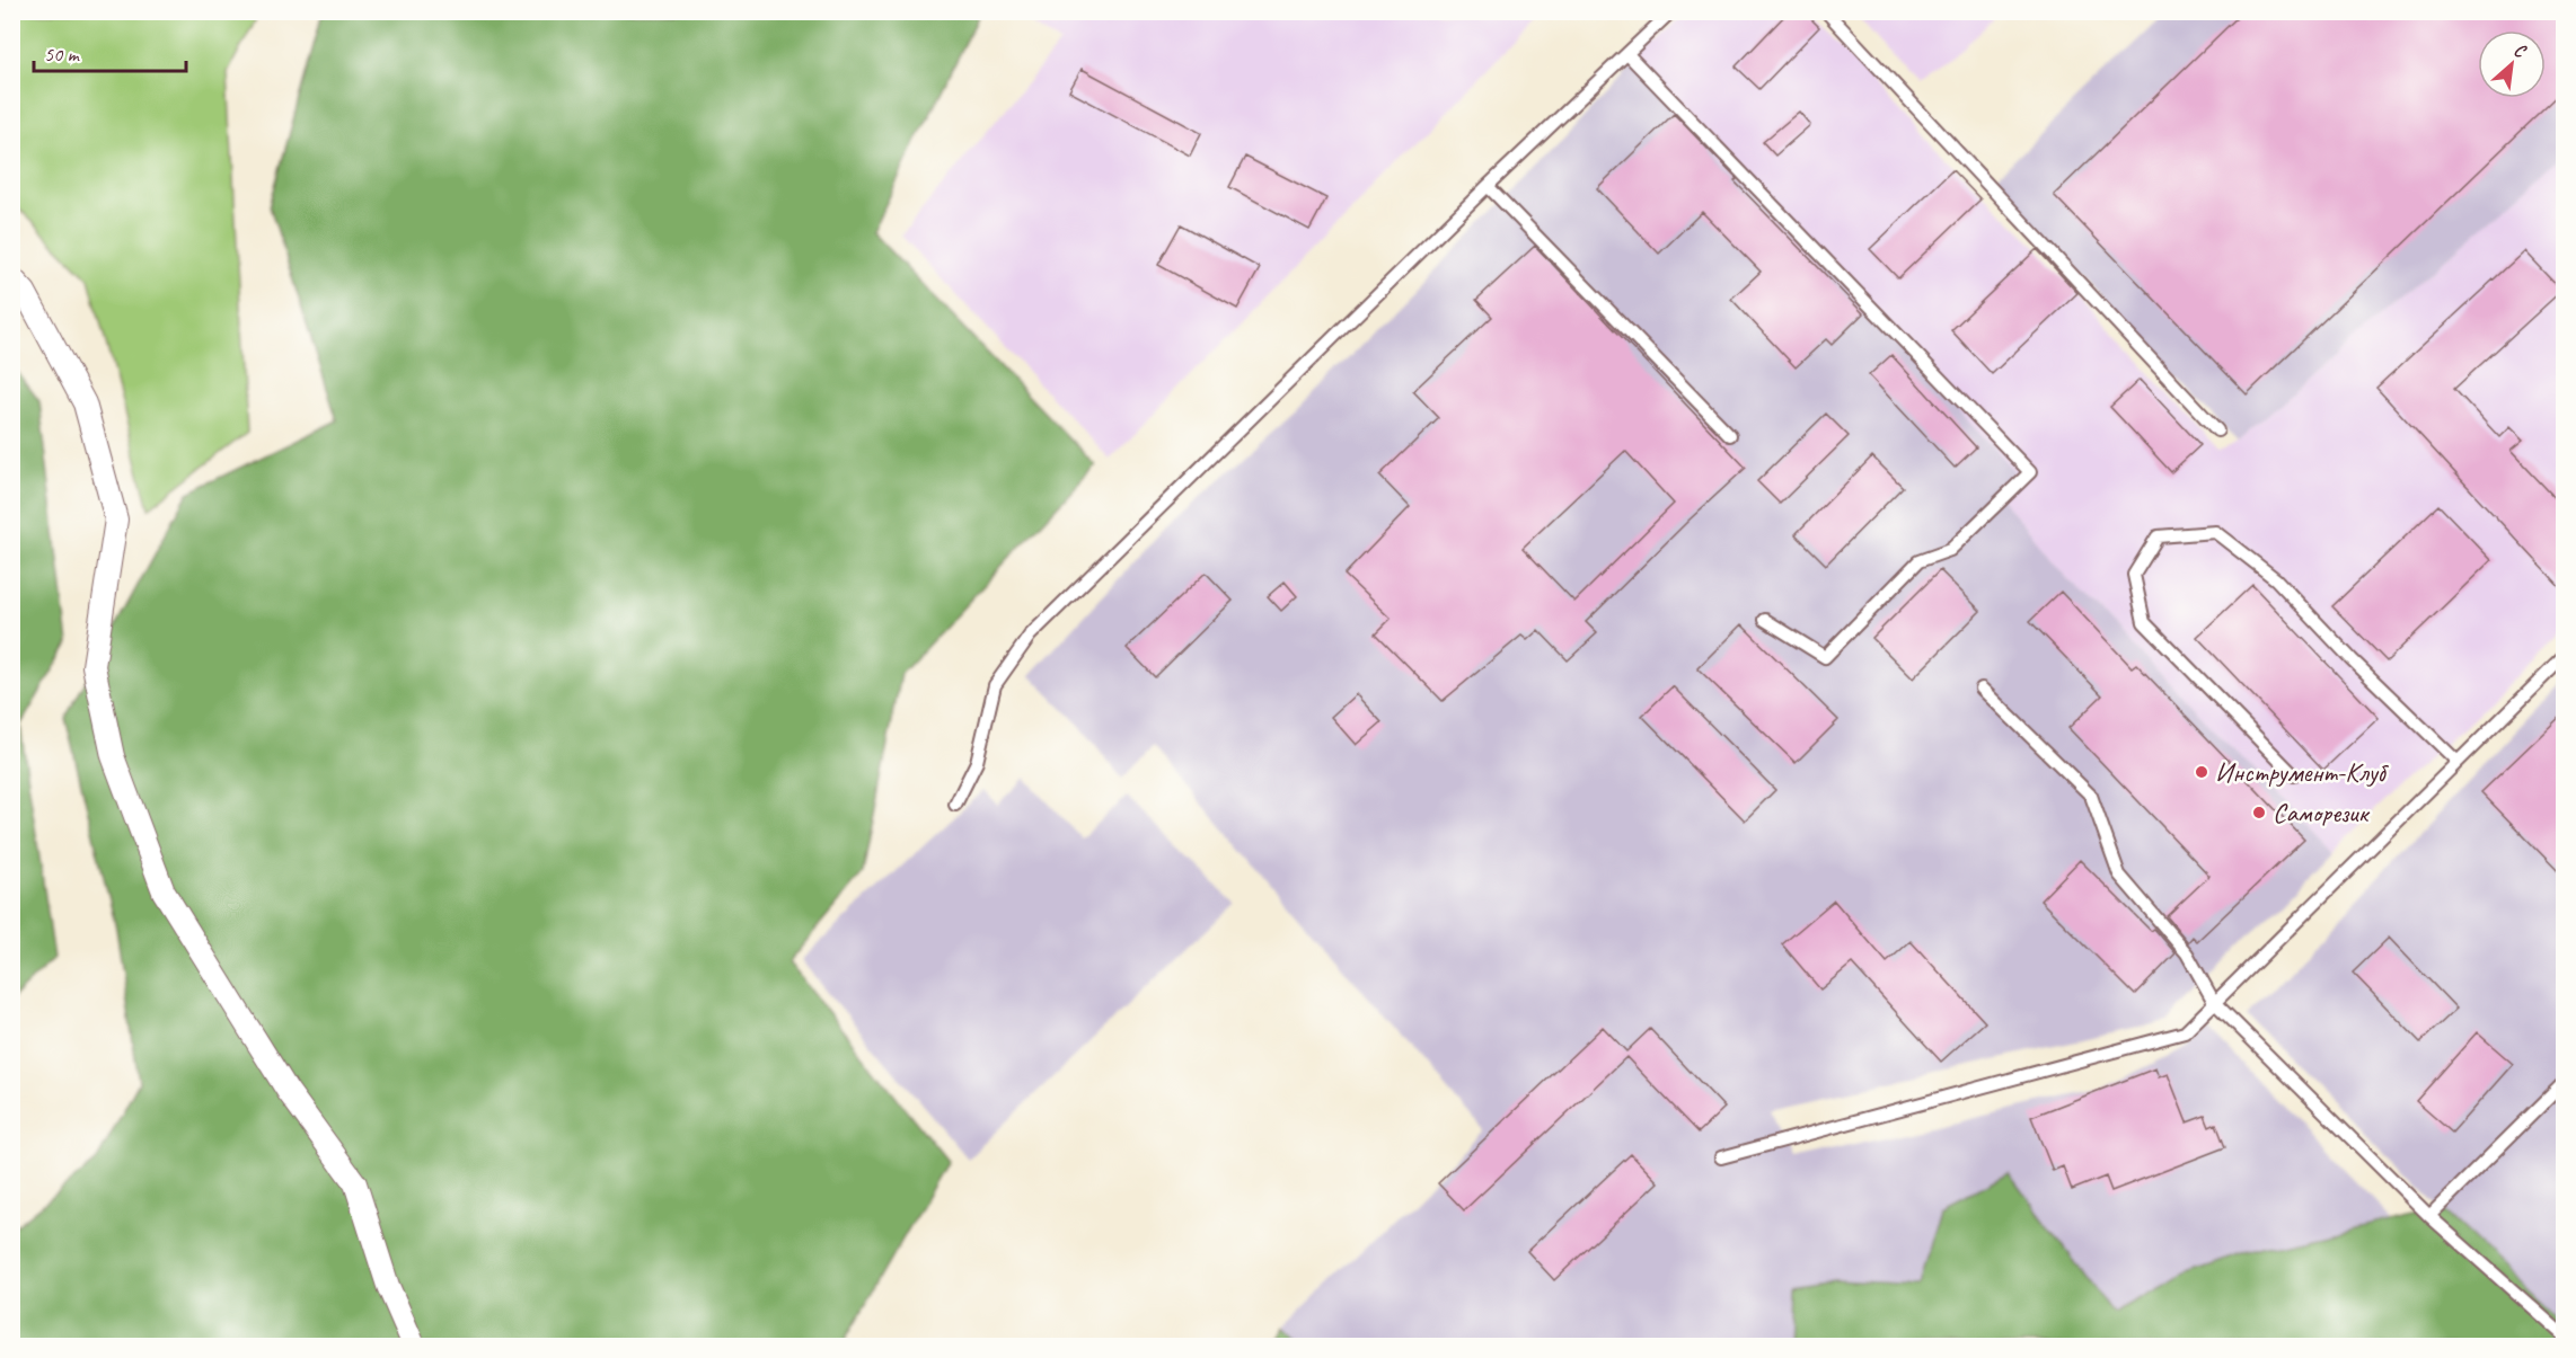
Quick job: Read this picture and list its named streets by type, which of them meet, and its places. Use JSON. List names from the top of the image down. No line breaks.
{"places":["Инструмент-Клуб","Саморезик"],"scale_bar":"50 m","north":"top right"}
